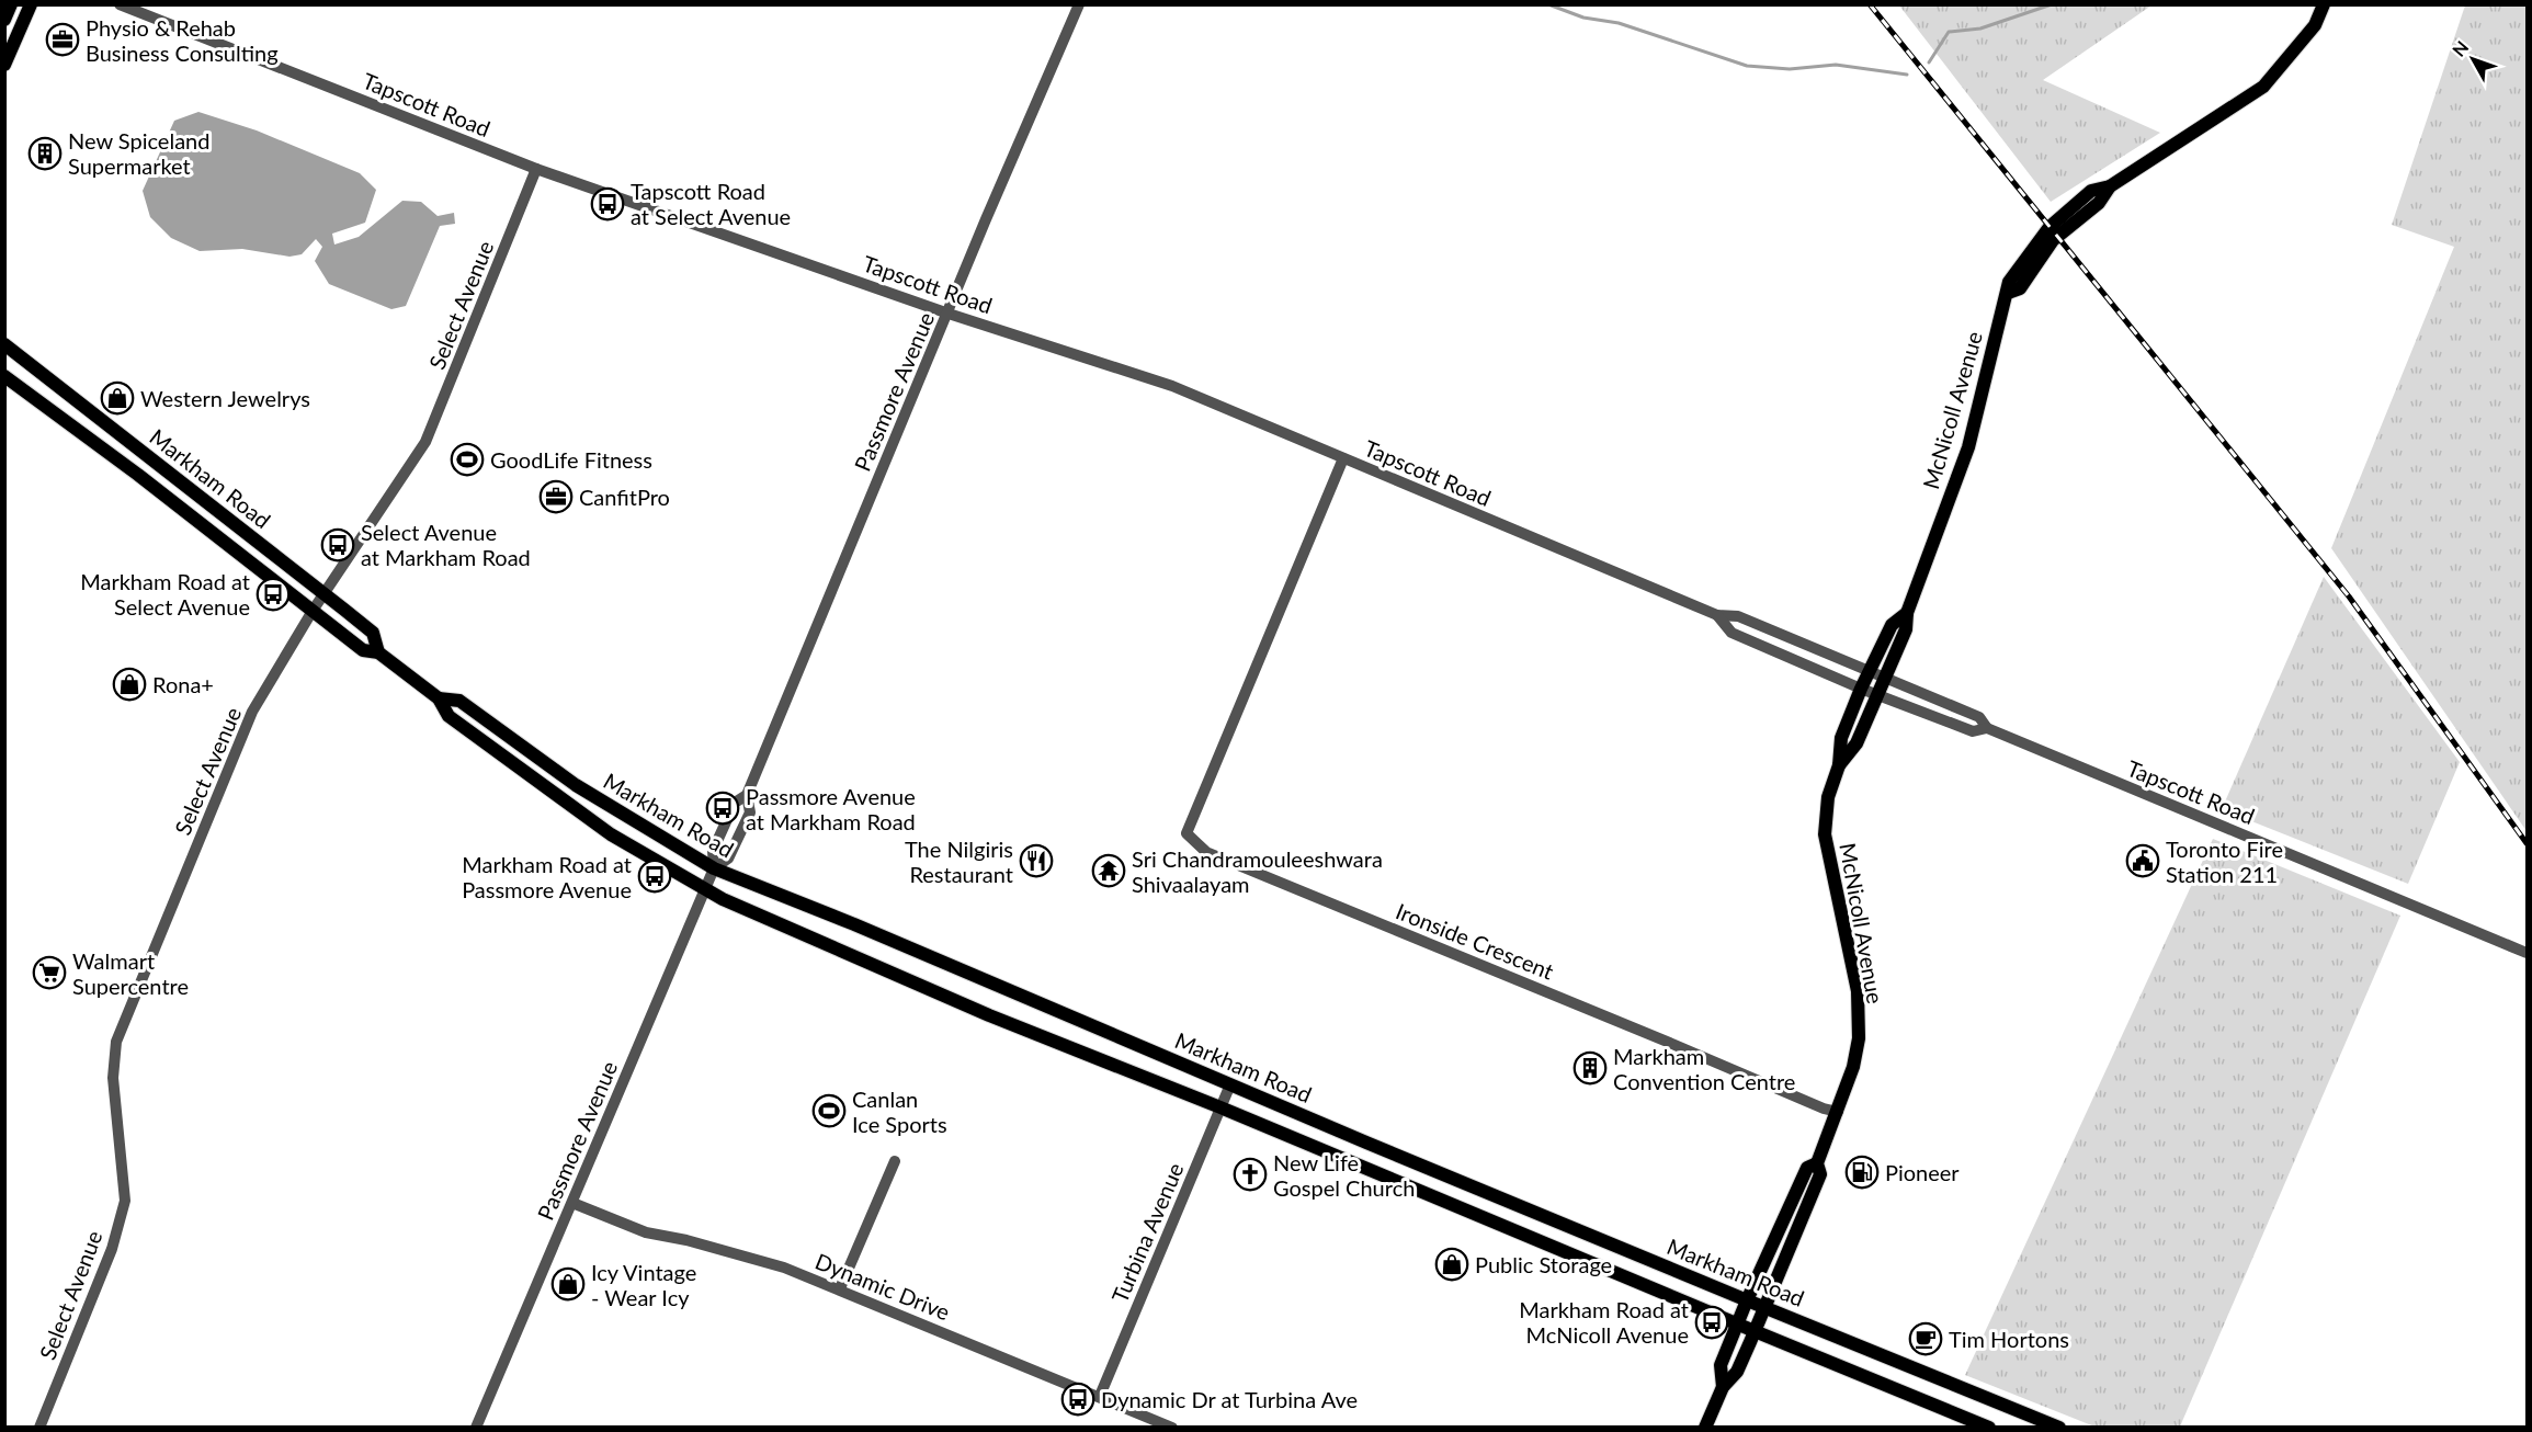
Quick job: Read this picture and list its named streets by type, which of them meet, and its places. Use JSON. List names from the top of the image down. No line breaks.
{"streets":{"main road":["McNicoll Avenue","Markham Road"],"street":["Tapscott Road","Select Avenue","Passmore Avenue","Ironside Crescent","Turbina Avenue","Dynamic Drive"]},"crossings":[["Tapscott Road","Select Avenue"],["Tapscott Road","Passmore Avenue"],["Tapscott Road","McNicoll Avenue"],["Tapscott Road","Ironside Crescent"],["Select Avenue","Markham Road"],["Passmore Avenue","Markham Road"],["Passmore Avenue","Dynamic Drive"],["McNicoll Avenue","Markham Road"],["McNicoll Avenue","Ironside Crescent"],["Markham Road","Turbina Avenue"],["Turbina Avenue","Dynamic Drive"]],"places":{"office":["Physio & Rehab Business Consulting","CanfitPro"],"building":["New Spiceland Supermarket","Markham Convention Centre"],"bus stop":["Tapscott Road at Select Avenue","Select Avenue at Markham Road","Markham Road at Select Avenue","Passmore Avenue at Markham Road","Markham Road at Passmore Avenue","Markham Road at McNicoll Avenue","Dynamic Dr at Turbina Ave"],"shop":["Western Jewelrys","Rona+","Public Storage","Icy Vintage - Wear Icy"],"sports":["GoodLife Fitness","Canlan Ice Sports"],"restaurant":["The Nilgiris Restaurant"],"public building":["Toronto Fire Station 211"],"temple":["Sri Chandramouleeshwara Shivaalayam"],"supermarket":["Walmart Supercentre"],"fuel station":["Pioneer"],"church":["New Life Gospel Church"],"cafe":["Tim Hortons"]},"north":"top left"}
